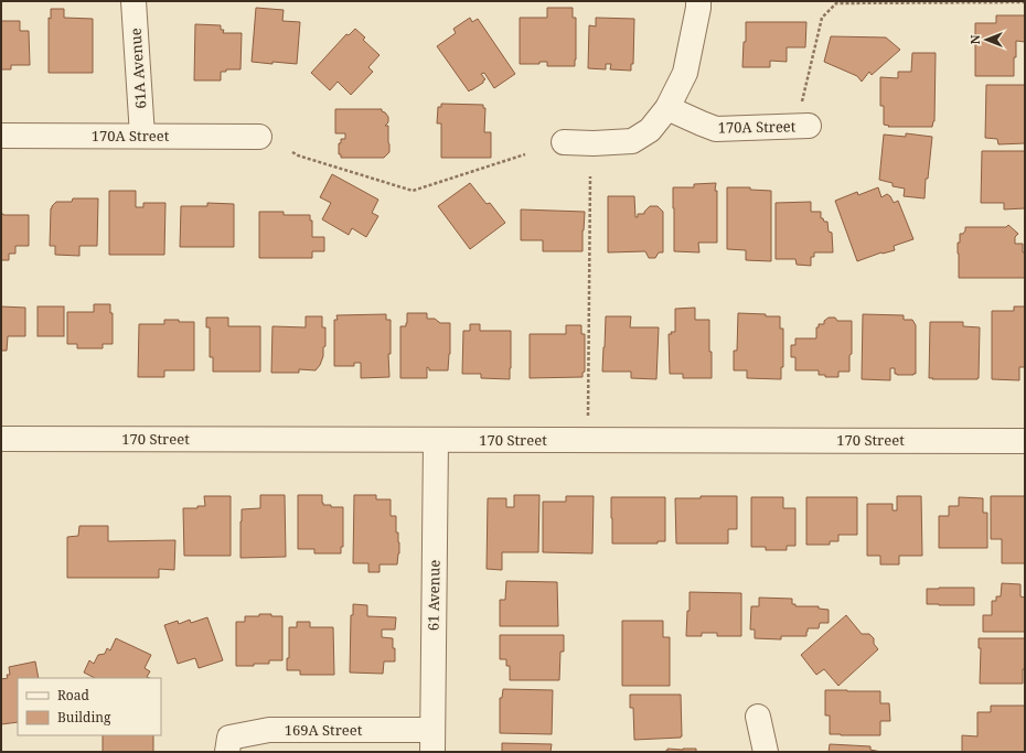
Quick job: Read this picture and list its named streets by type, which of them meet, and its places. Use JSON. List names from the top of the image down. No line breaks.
{"streets":{"street":["61A Avenue","170A Street","170 Street","61 Avenue","169A Street"]},"crossings":[["61A Avenue","170A Street"],["170 Street","61 Avenue"],["61 Avenue","169A Street"]],"legend":["Road","Building"],"north":"left"}
